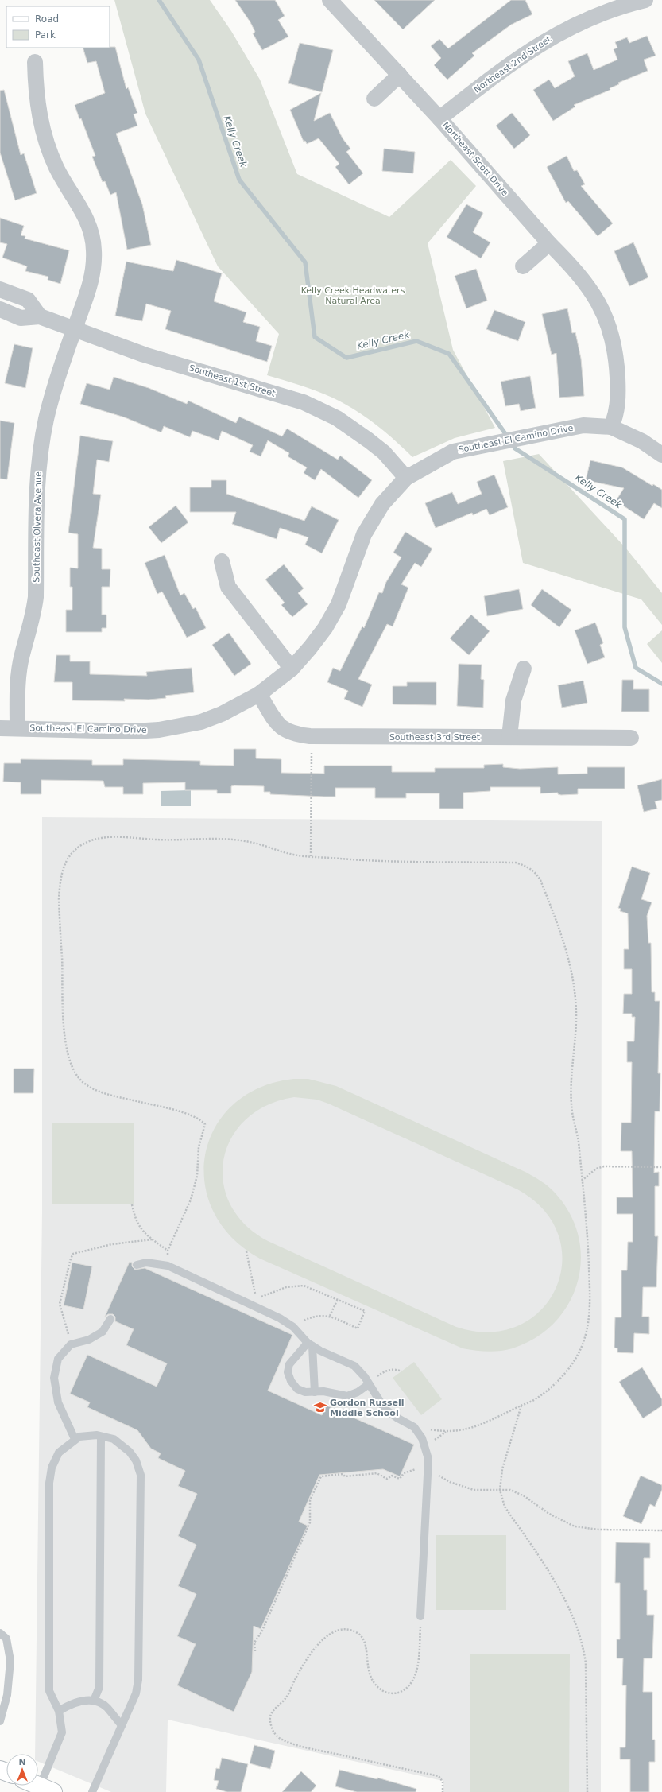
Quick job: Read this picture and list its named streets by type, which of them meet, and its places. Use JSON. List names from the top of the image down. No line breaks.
{"streets":{"street":["Northeast 2nd Street","Northeast Scott Drive","Southeast 1st Street","Southeast El Camino Drive","Southeast Olvera Avenue","Southeast 3rd Street"]},"crossings":[["Northeast 2nd Street","Northeast Scott Drive"],["Northeast Scott Drive","Southeast El Camino Drive"],["Southeast 1st Street","Southeast El Camino Drive"],["Southeast 1st Street","Southeast Olvera Avenue"],["Southeast El Camino Drive","Southeast Olvera Avenue"],["Southeast El Camino Drive","Southeast 3rd Street"]],"water":["Kelly Creek"],"parks":["Kelly Creek Headwaters Natural Area"],"places":{"school or university":["Gordon Russell Middle School"]},"legend":["Road","Park"],"north":"top"}
